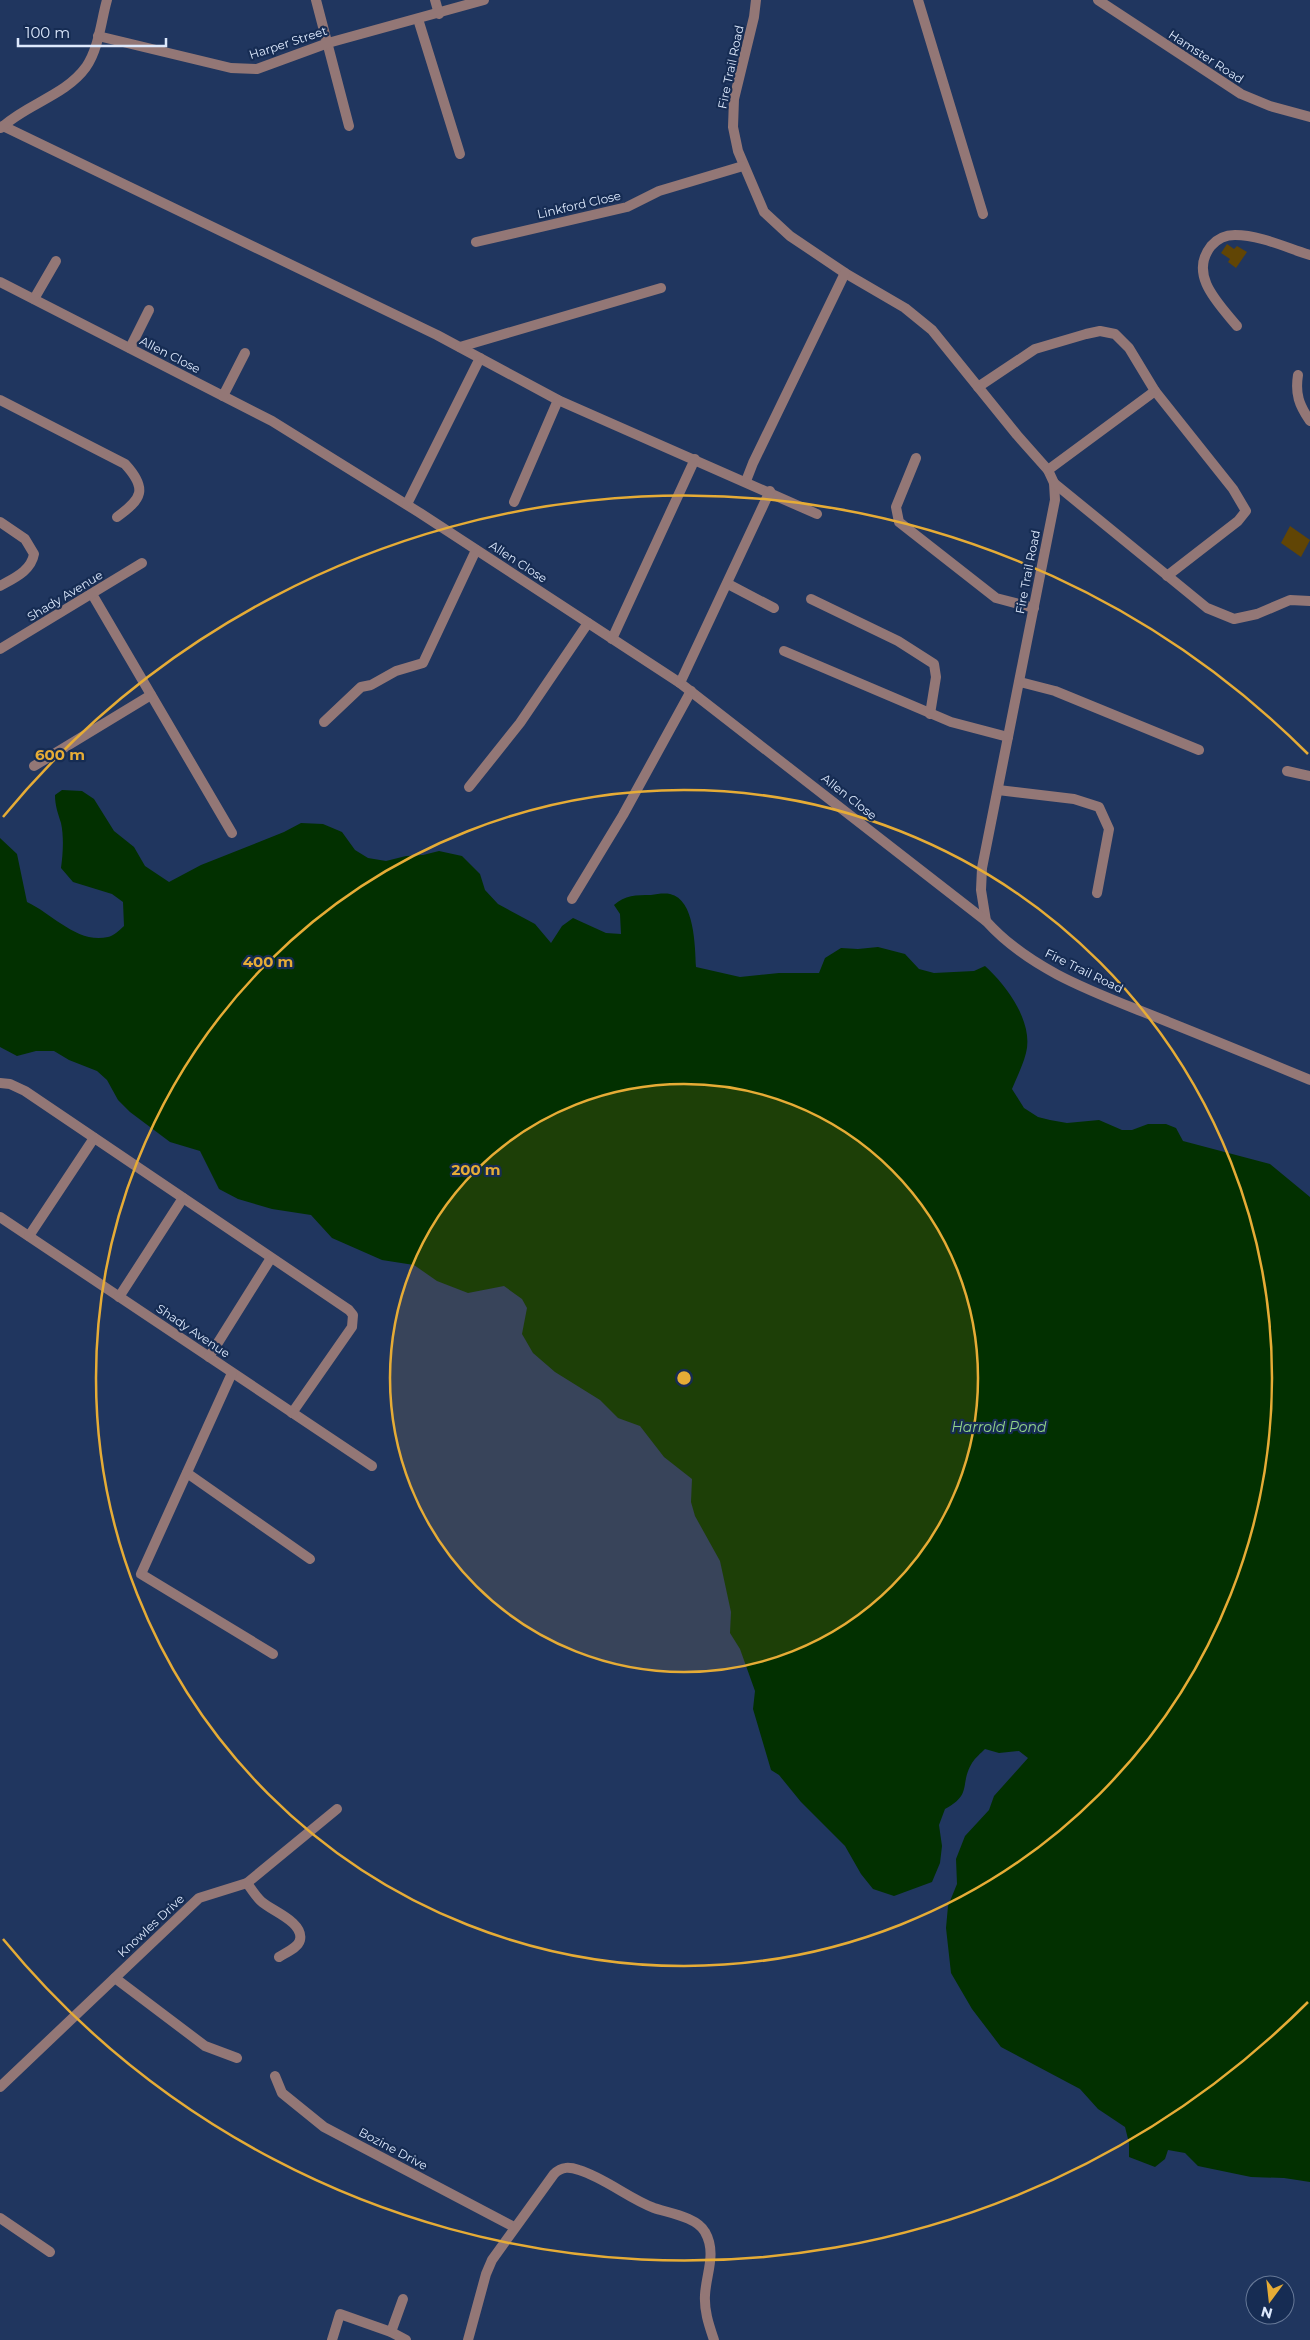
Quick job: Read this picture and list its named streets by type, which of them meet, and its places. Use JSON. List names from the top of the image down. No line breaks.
{"streets":{"street":["Harper Street","Hamster Road","Fire Trail Road","Linkford Close","Allen Close","Shady Avenue","Knowles Drive","Bozine Drive"]},"crossings":[["Fire Trail Road","Linkford Close"],["Fire Trail Road","Allen Close"]],"water":["Harrold Pond"],"scale_bar":"100 m","north":"bottom","rings":["600 m","400 m","200 m"]}
